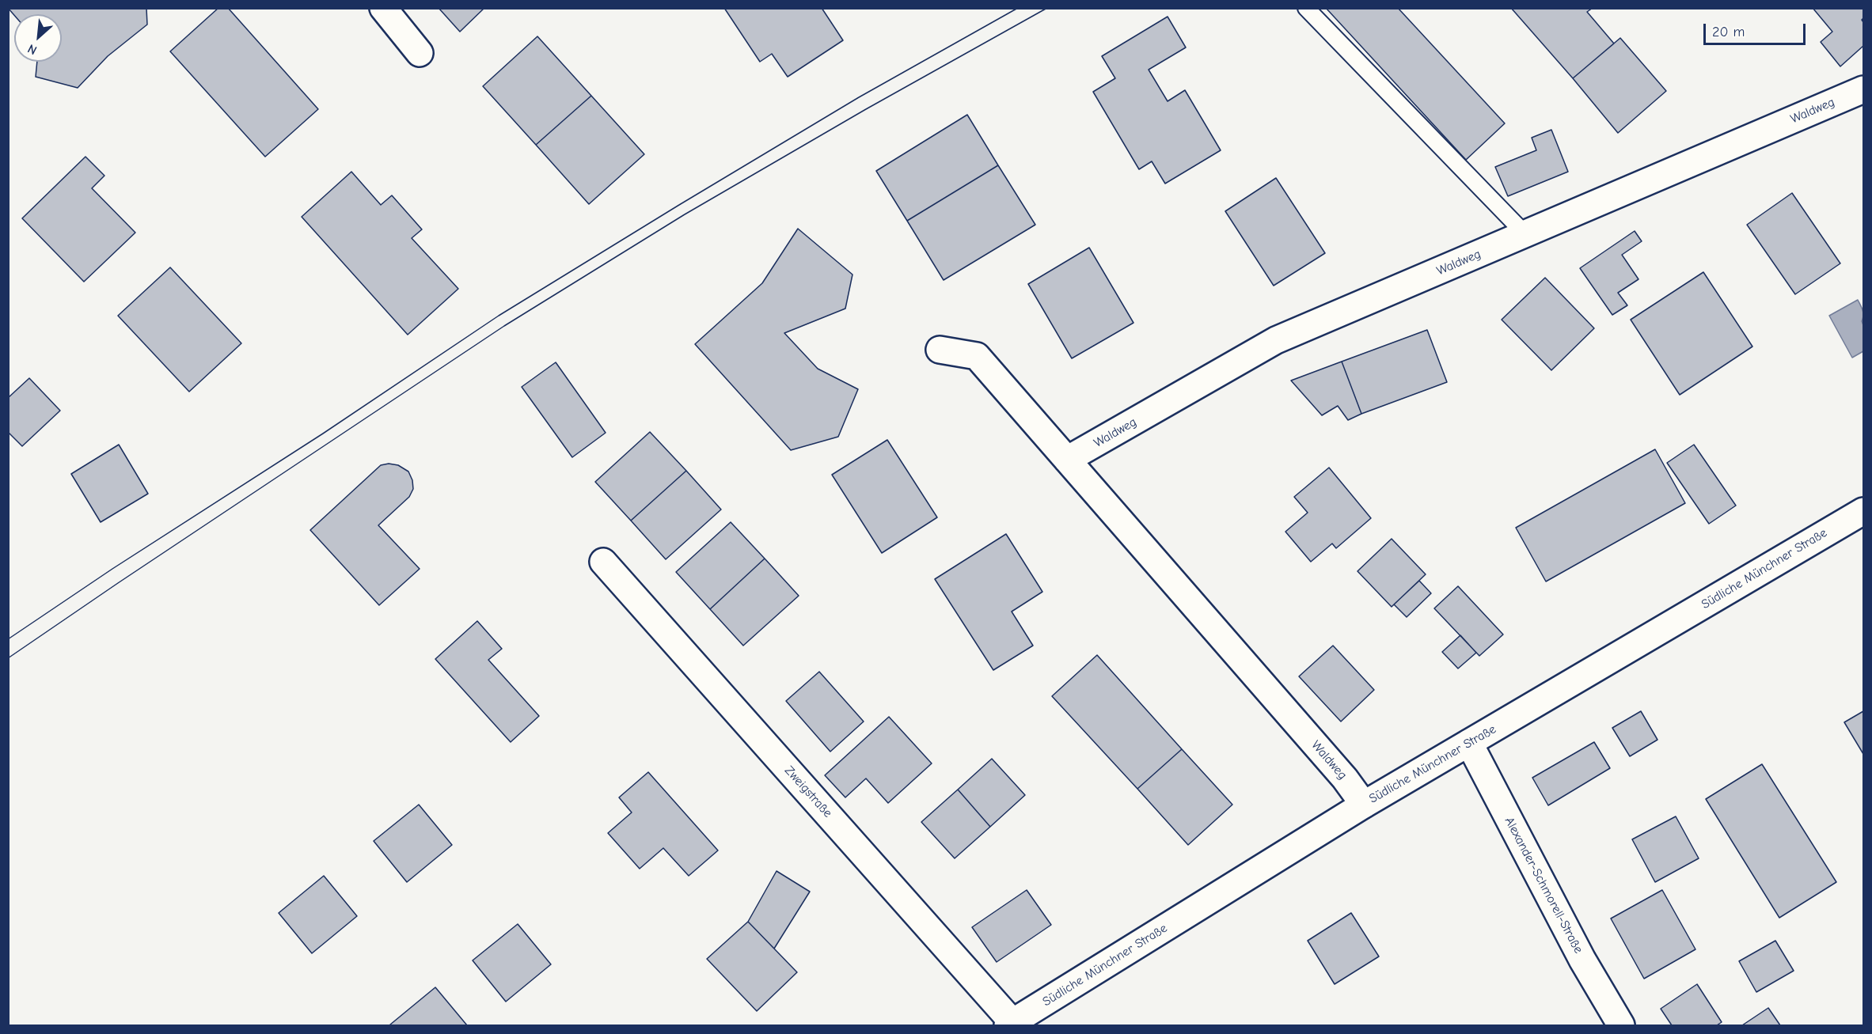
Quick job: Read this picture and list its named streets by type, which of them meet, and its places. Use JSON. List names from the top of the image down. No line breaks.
{"streets":{"street":["Waldweg","Südliche Münchner Straße","Zweigstraße","Alexander-Schmorell-Straße"]},"crossings":[["Waldweg","Südliche Münchner Straße"],["Südliche Münchner Straße","Zweigstraße"],["Südliche Münchner Straße","Alexander-Schmorell-Straße"]],"scale_bar":"20 m","north":"bottom left"}
